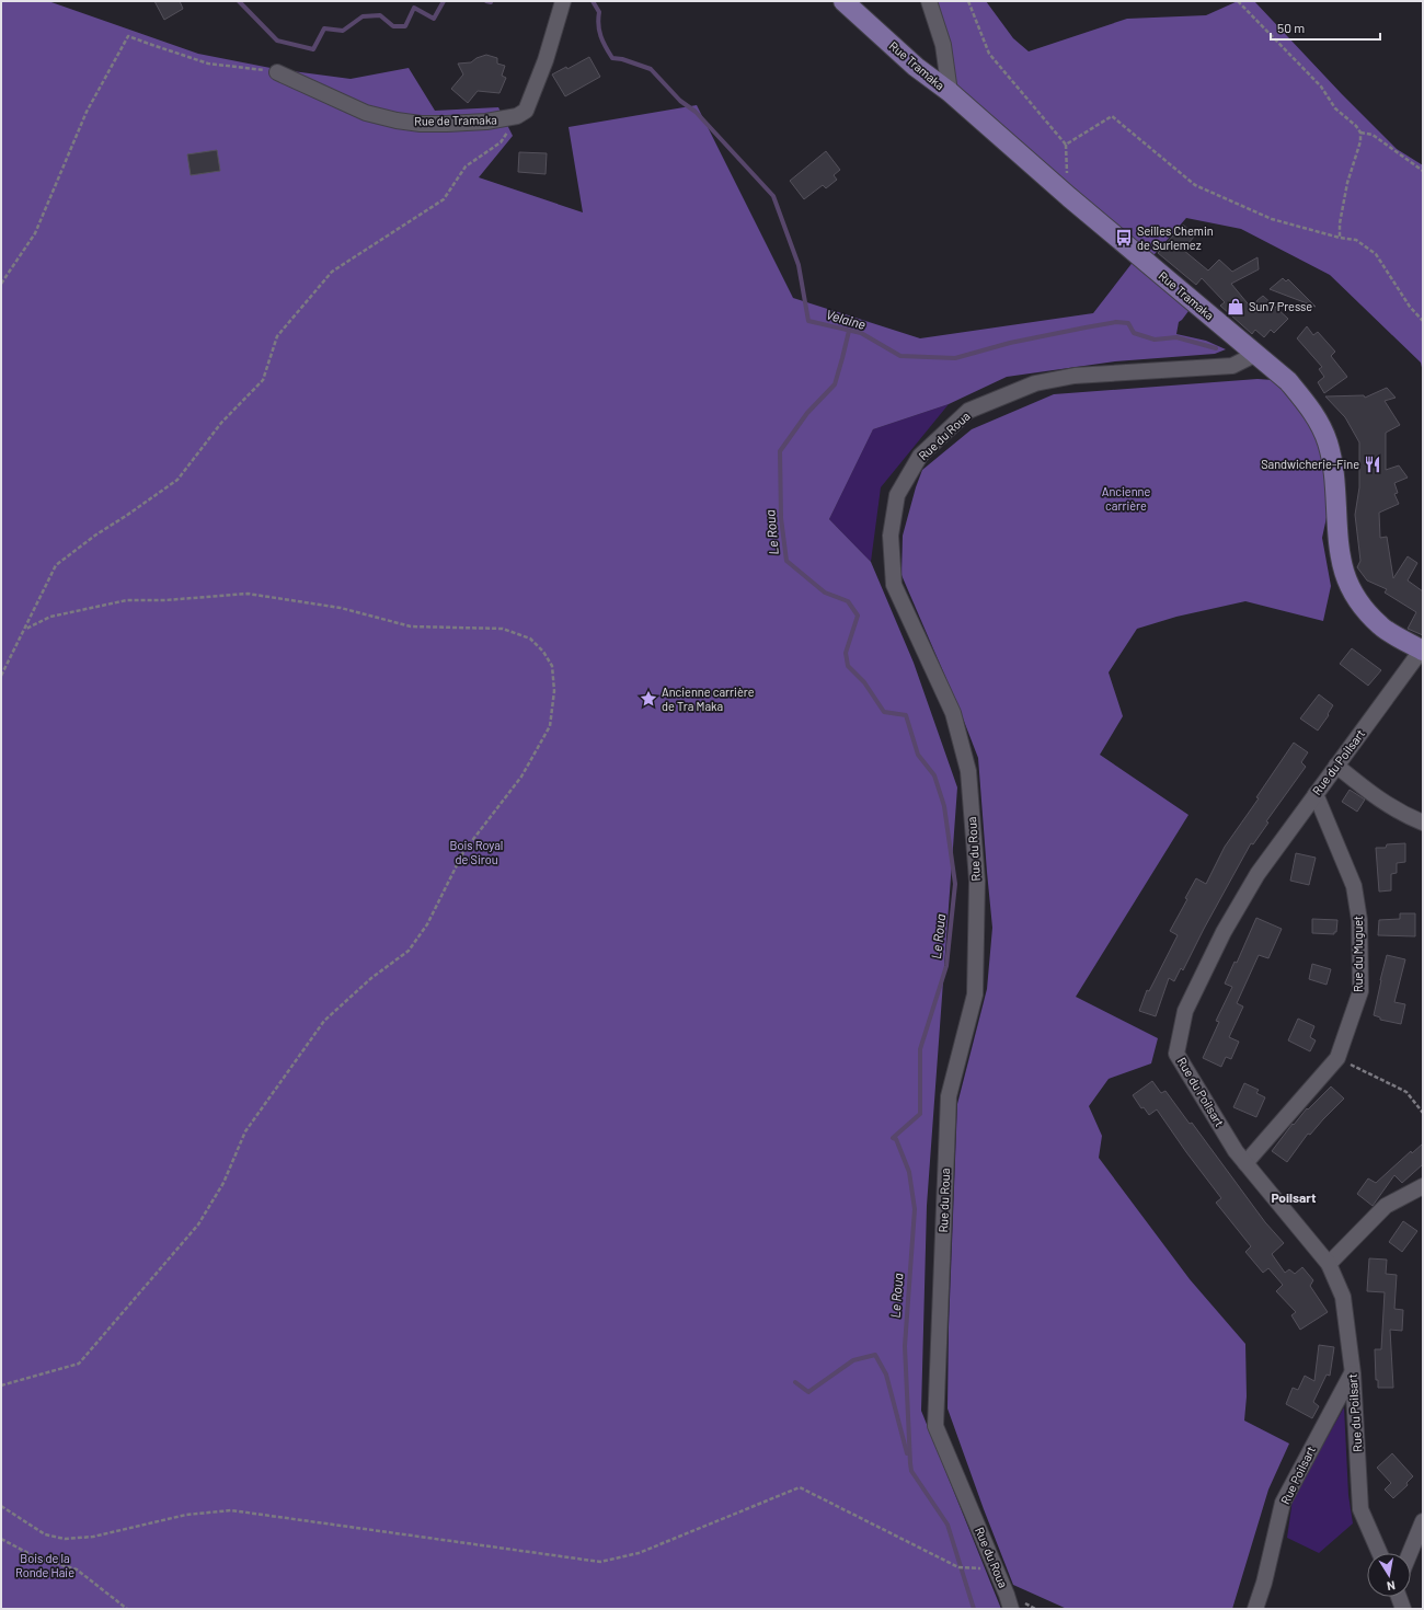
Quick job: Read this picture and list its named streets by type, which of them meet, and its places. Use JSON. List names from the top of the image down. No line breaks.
{"streets":{"main road":["Rue Tramaka"],"street":["Rue de Tramaka","Rue du Roua","Rue du Poilsart","Rue du Muguet","Rue Poilsart"]},"crossings":[["Rue Tramaka","Rue du Roua"],["Rue Tramaka","Rue du Poilsart"],["Rue du Poilsart","Rue du Muguet"],["Rue du Poilsart","Rue Poilsart"]],"districts":["Poilsart"],"water":["Velaine","Le Roua"],"parks":["Ancienne carrière","Bois Royal de Sirou","Bois de la Ronde Haie"],"places":{"bus stop":["Seilles Chemin de Surlemez"],"shop":["Sun7 Presse"],"restaurant":["Sandwicherie-Fine"],"place":["Ancienne carrière de Tra Maka"]},"scale_bar":"50 m","north":"bottom"}
